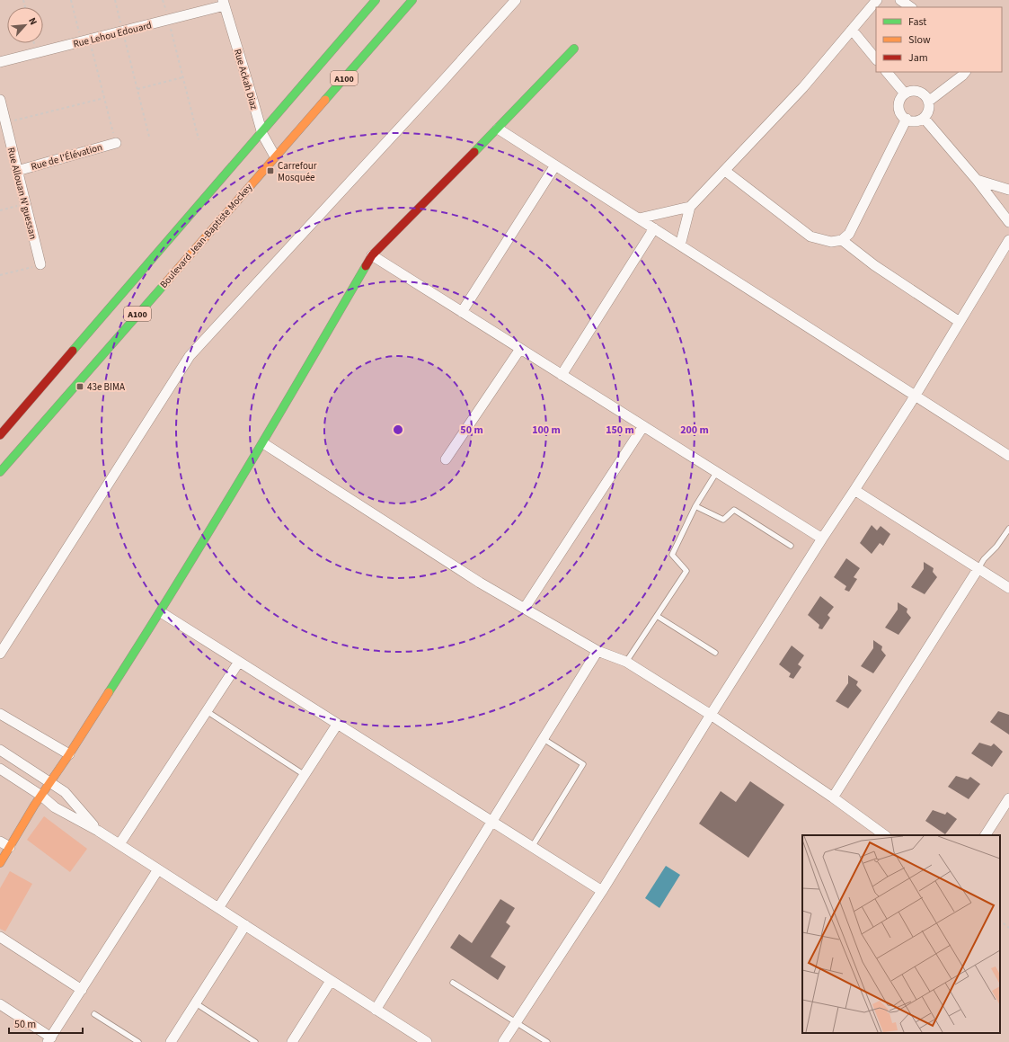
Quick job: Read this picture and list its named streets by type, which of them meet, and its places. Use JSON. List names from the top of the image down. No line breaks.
{"streets":{"main road":["A100","Boulevard Jean-Baptiste Mockey"],"street":["Rue Lehou Edouard","Rue Ackah Diaz","Rue de l'Élévation","Rue Allouan N'guessan"]},"crossings":[["Rue Lehou Edouard","Rue Ackah Diaz"],["A100","Rue Ackah Diaz"],["Rue Ackah Diaz","Boulevard Jean-Baptiste Mockey"],["Rue de l'Élévation","Rue Allouan N'guessan"]],"places":{"transit":["Carrefour Mosquée","43e BIMA"]},"legend":["Fast","Slow","Jam"],"scale_bar":"50 m","north":"top right","rings":["50 m","100 m","150 m","200 m"]}
